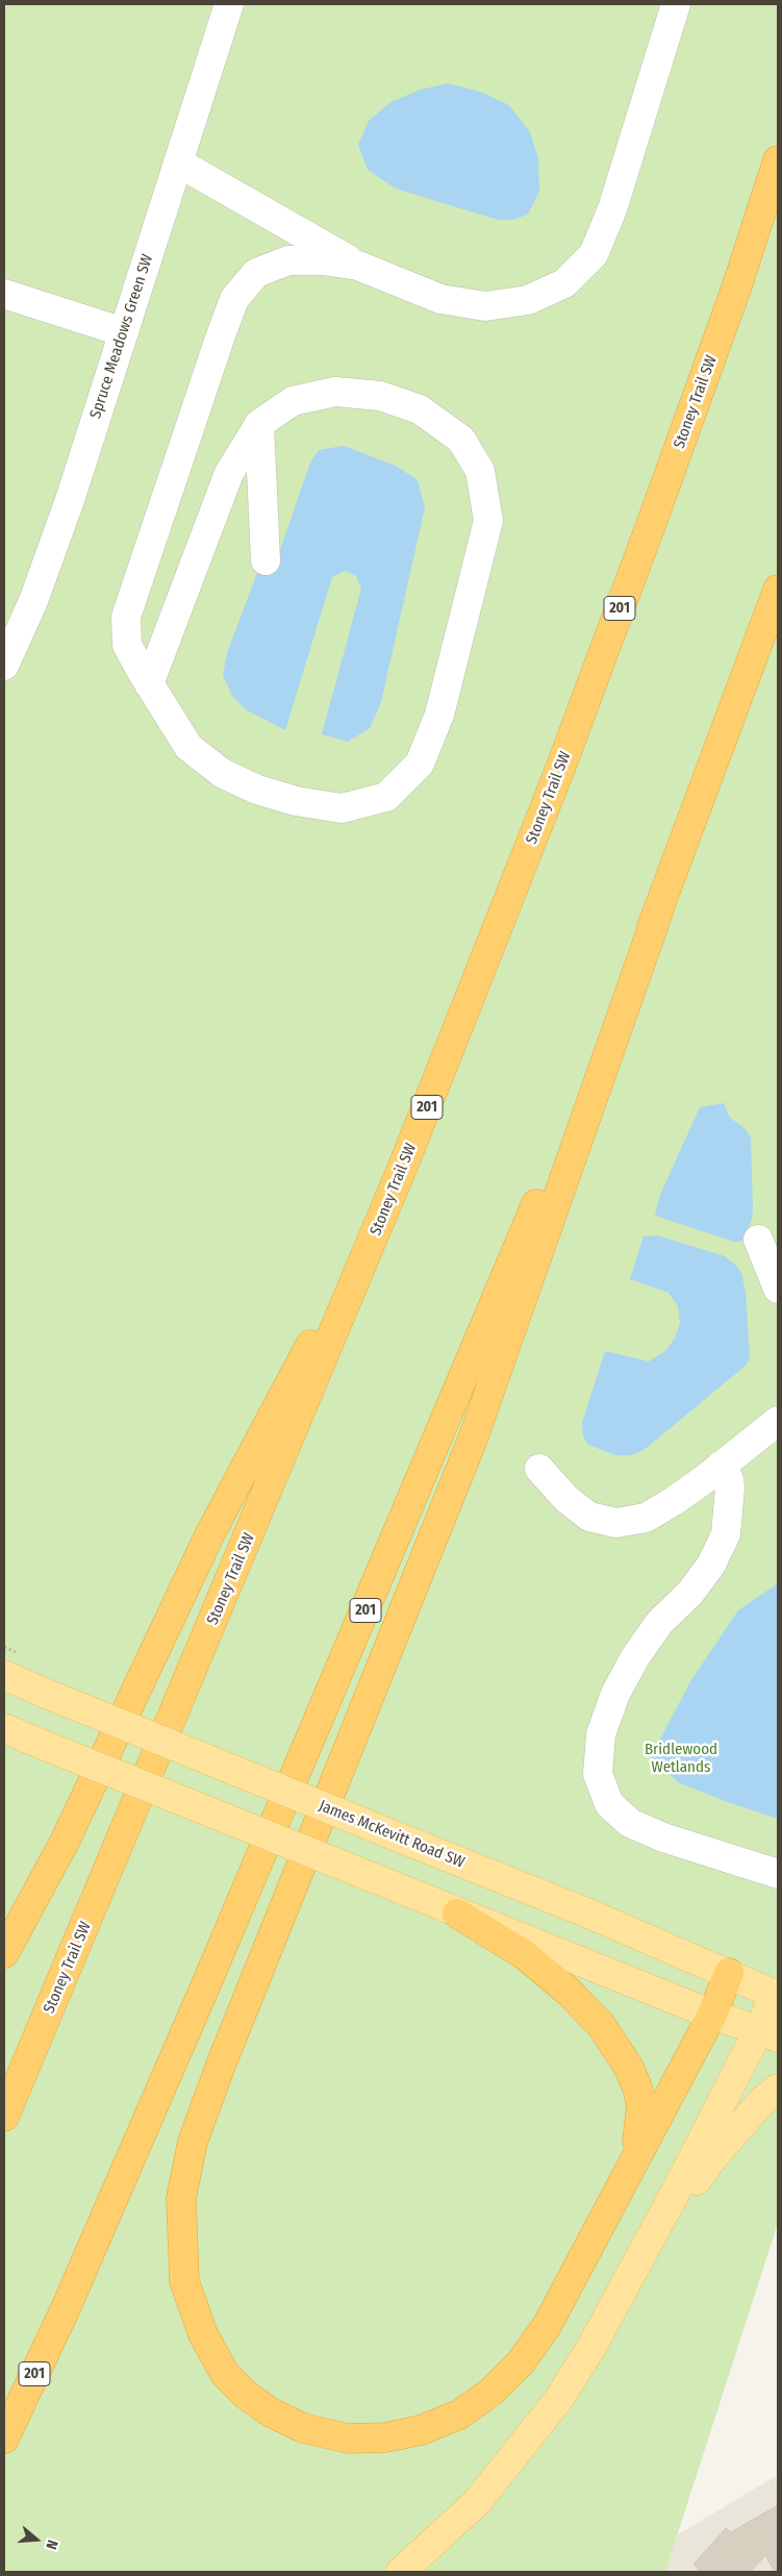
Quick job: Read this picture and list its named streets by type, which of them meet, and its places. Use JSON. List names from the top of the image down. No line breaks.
{"streets":{"highway":["Stoney Trail SW","201"],"main road":["James McKevitt Road SW"],"street":["Spruce Meadows Green SW"]},"parks":["Bridlewood Wetlands"],"north":"right"}
